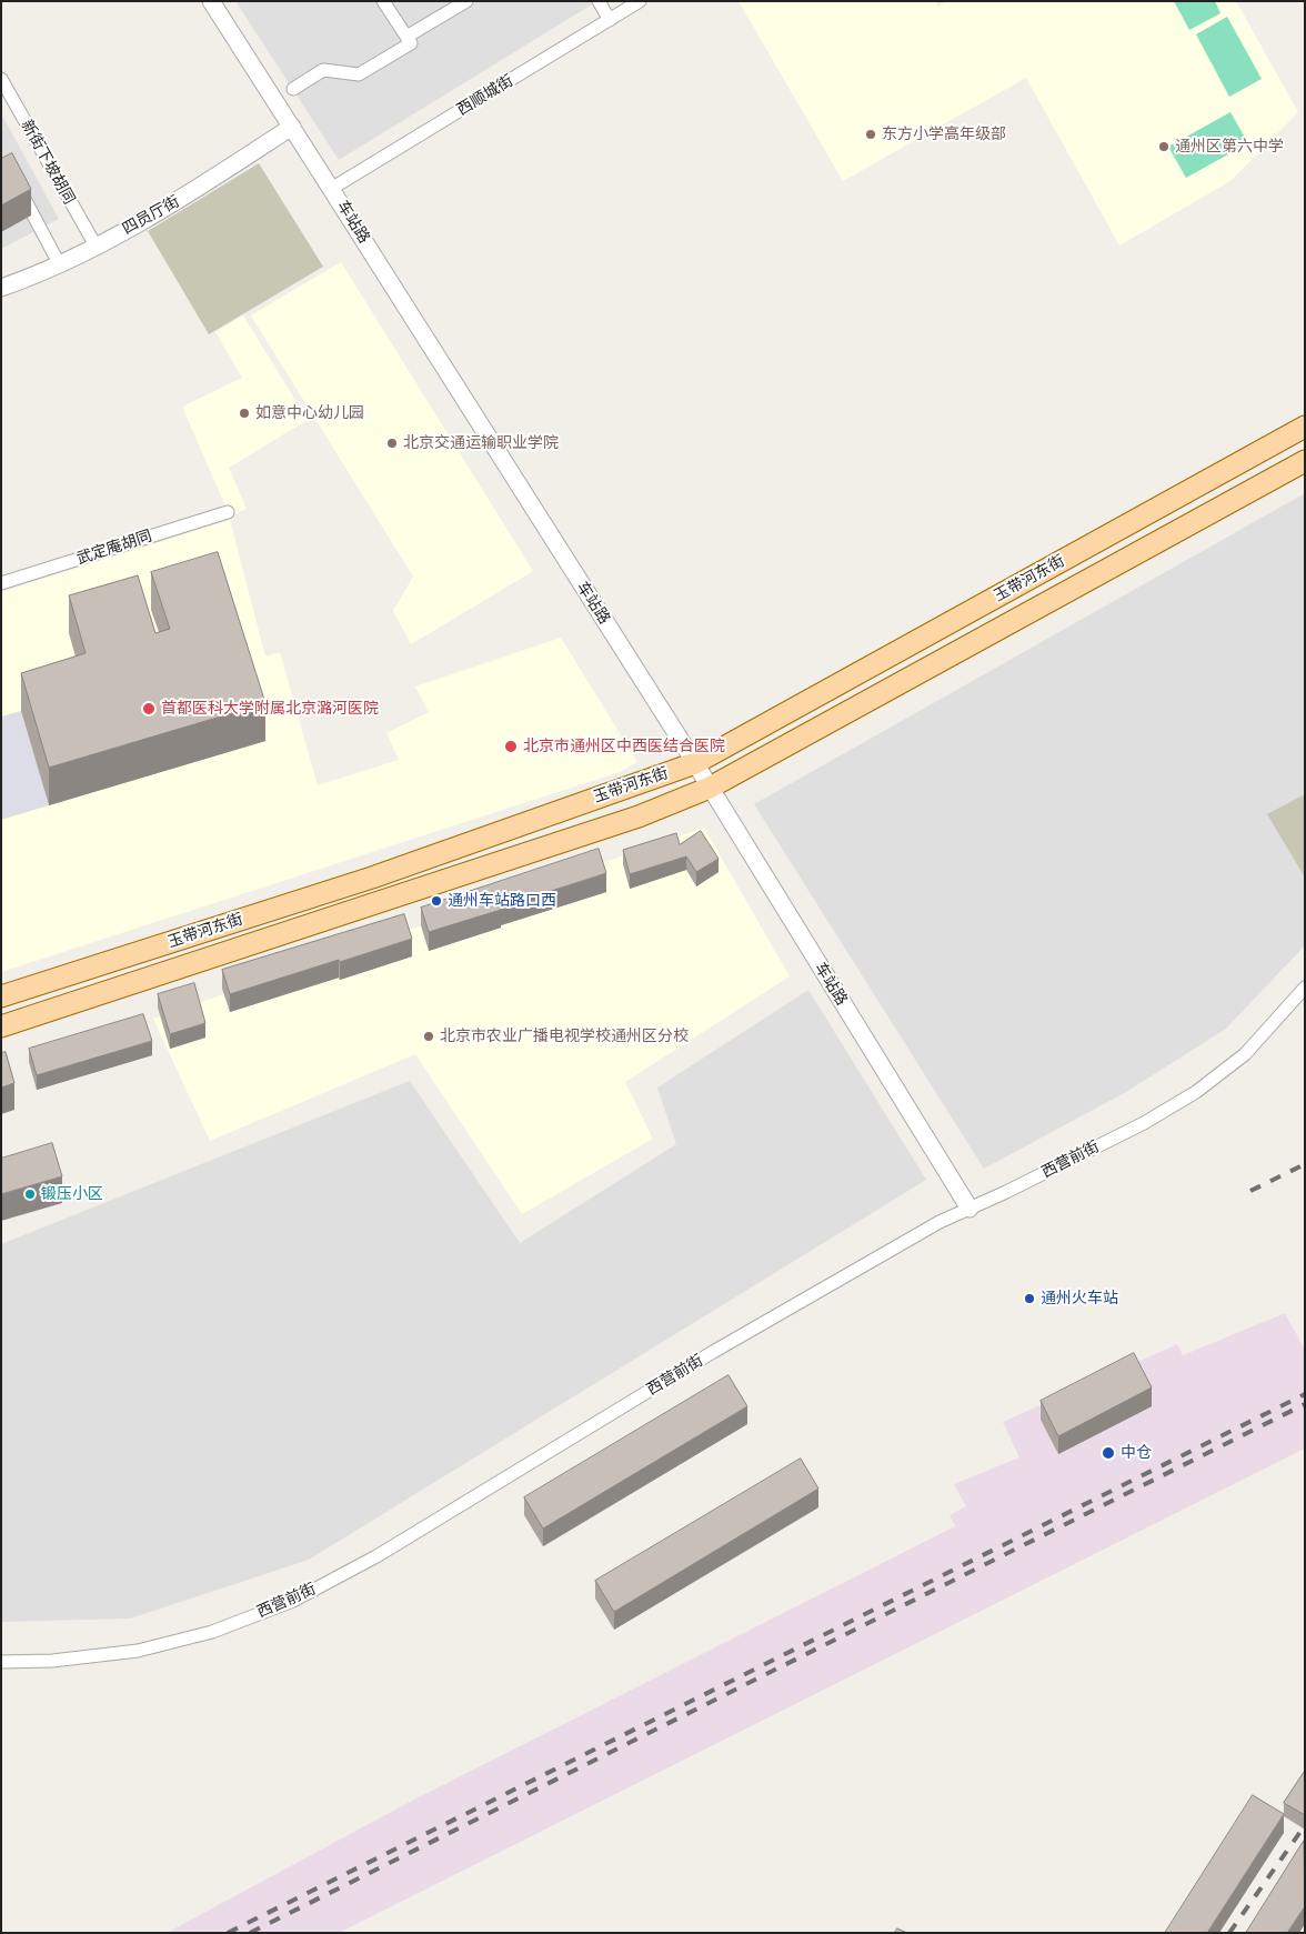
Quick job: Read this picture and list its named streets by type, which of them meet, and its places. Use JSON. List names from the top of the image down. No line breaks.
{"streets":{"main road":["玉带河东街"],"street":["西顺城街","新街下坡胡同","四员厅街","车站路","武定庵胡同","西营前街"]},"crossings":[["西顺城街","车站路"],["新街下坡胡同","四员厅街"],["四员厅街","车站路"],["车站路","玉带河东街"],["车站路","西营前街"]],"places":["东方小学高年级部","通州区第六中学","如意中心幼儿园","北京交通运输职业学院","首都医科大学附属北京潞河医院","北京市通州区中西医结合医院","通州车站路口西","北京市农业广播电视学校通州区分校","锻压小区","通州火车站","中仓"]}
